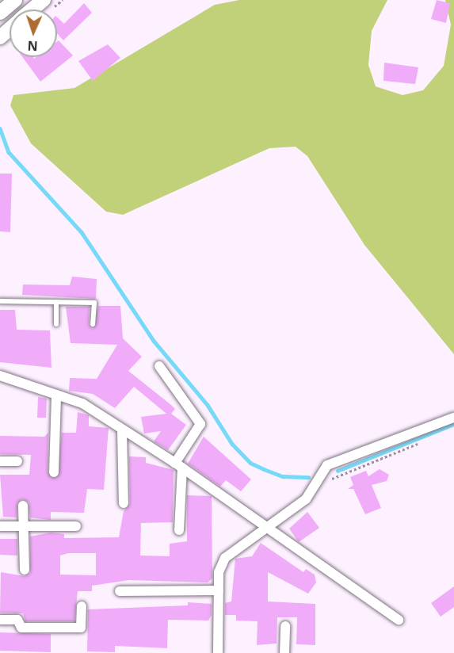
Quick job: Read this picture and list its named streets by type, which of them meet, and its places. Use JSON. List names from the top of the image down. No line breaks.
{"north":"bottom"}
